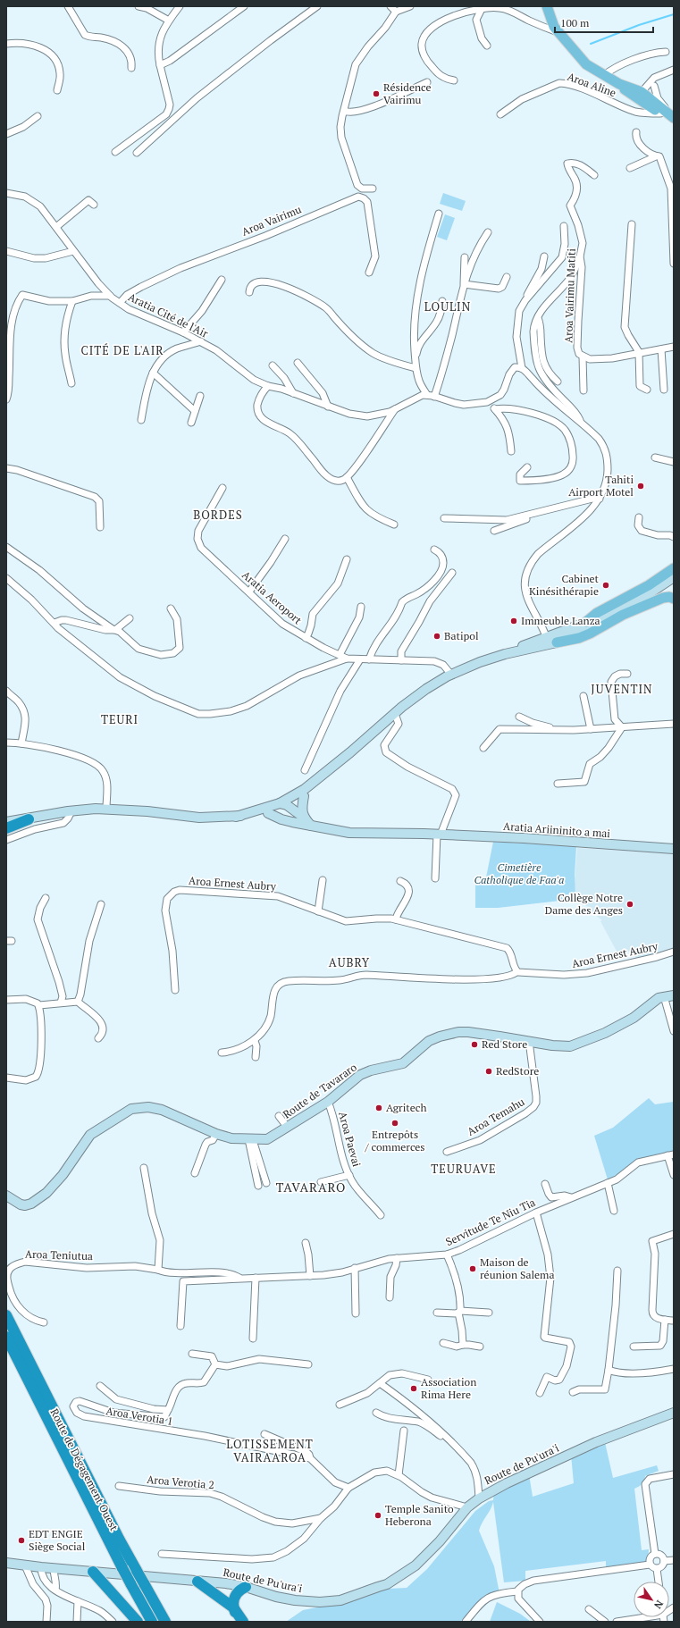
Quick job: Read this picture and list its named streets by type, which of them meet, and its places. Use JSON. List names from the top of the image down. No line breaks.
{"streets":{"highway":["Route de Dégagement Ouest"],"main road":["Aratia Ariininito a mai","Route de Tavararo","Route de Pu'ura'i"],"street":["Aroa Aline","Aroa Vairimu","Aroa Vairimu Matiti","Aratia Cité de l'Air","Aratia Aeroport","Aroa Ernest Aubry","Aroa Temahu","Aroa Paevai","Servitude Te Niu Tia","Aroa Teniutua","Aroa Verotia 1","Aroa Verotia 2"]},"crossings":[["Aroa Vairimu","Aratia Cité de l'Air"],["Route de Tavararo","Aroa Temahu"],["Route de Tavararo","Aroa Paevai"],["Servitude Te Niu Tia","Aroa Teniutua"],["Route de Pu'ura'i","Aroa Verotia 2"]],"districts":["LOULIN","CITÉ DE L'AIR","BORDES","JUVENTIN","TEURI","AUBRY","TEURUAVE","TAVARARO","LOTISSEMENT VAIRAAROA"],"parks":["Cimetière Catholique de Faa'a"],"places":["Résidence Vairimu","Tahiti Airport Motel","Cabinet Kinésithérapie","Immeuble Lanza","Batipol","Collège Notre Dame des Anges","Red Store","RedStore","Agritech","Entrepôts / commerces","Maison de réunion Salema","Association Rima Here","Temple Sanito Heberona","EDT ENGIE Siège Social"],"scale_bar":"100 m","north":"bottom right"}
